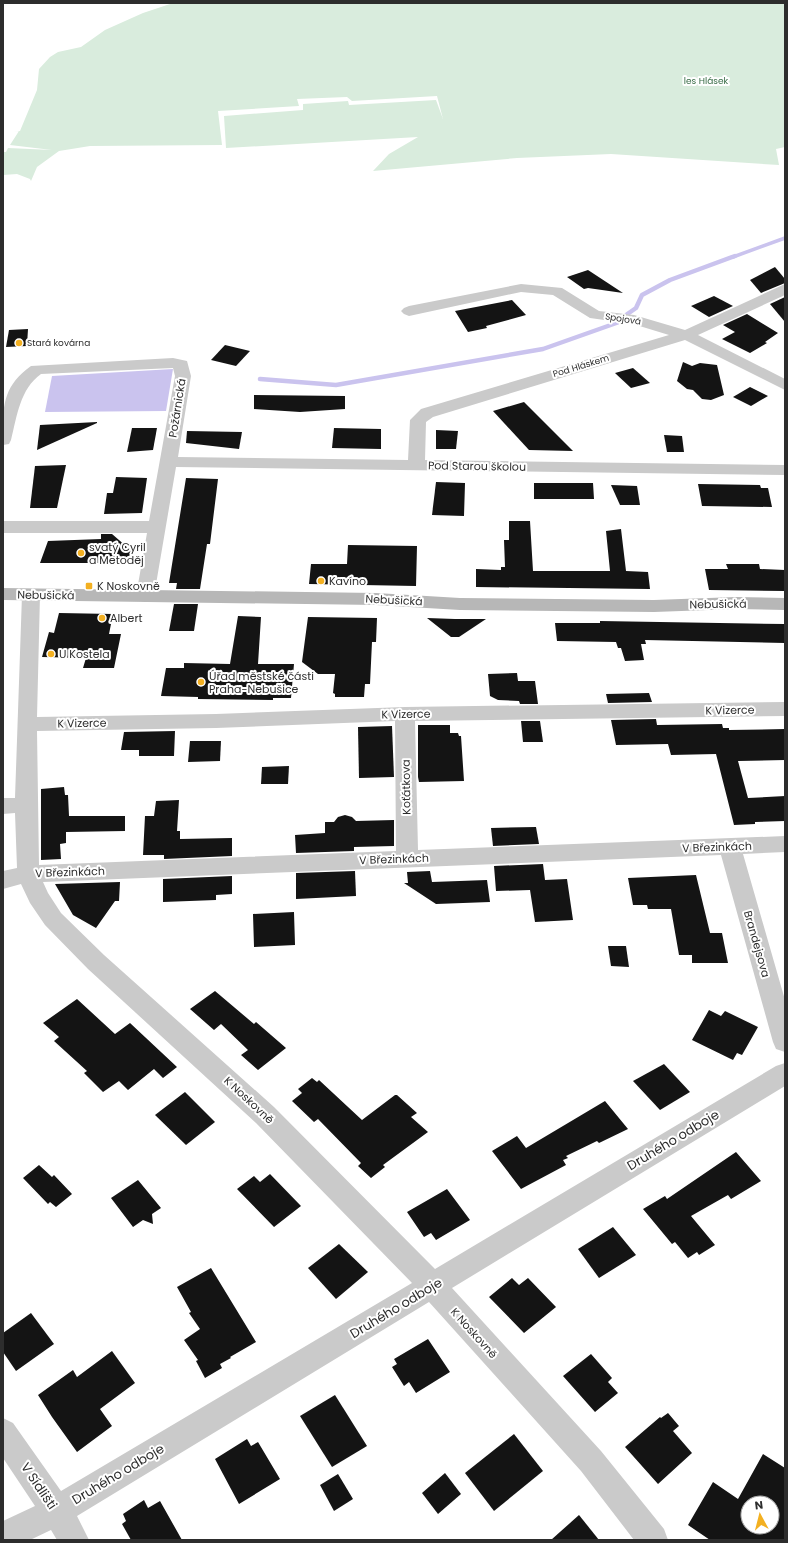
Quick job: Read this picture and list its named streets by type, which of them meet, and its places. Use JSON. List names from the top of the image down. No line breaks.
{"streets":{"street":["Spojová","Pod Hláskem","Požárnická","Pod Starou školou","Nebušická","K Vizerce","Koťátkova","V Březinkách","Brandejsova","K Noskovně","Druhého odboje","V Sídlišti"]},"crossings":[["Spojová","Pod Hláskem"],["Pod Hláskem","Pod Starou školou"],["Požárnická","Pod Starou školou"],["Požárnická","Nebušická"],["Nebušická","K Noskovně"],["K Vizerce","Koťátkova"],["K Vizerce","K Noskovně"],["Koťátkova","V Březinkách"],["V Březinkách","Brandejsova"],["V Březinkách","K Noskovně"],["K Noskovně","Druhého odboje"],["Druhého odboje","V Sídlišti"]],"parks":["les Hlásek"],"places":{"other":["Stará kovárna","svatý Cyril a Metoděj","Kavíno","Albert","U Kostela","Úřad městské části Praha-Nebušice"],"transit":["K Noskovně"]},"north":"top"}
